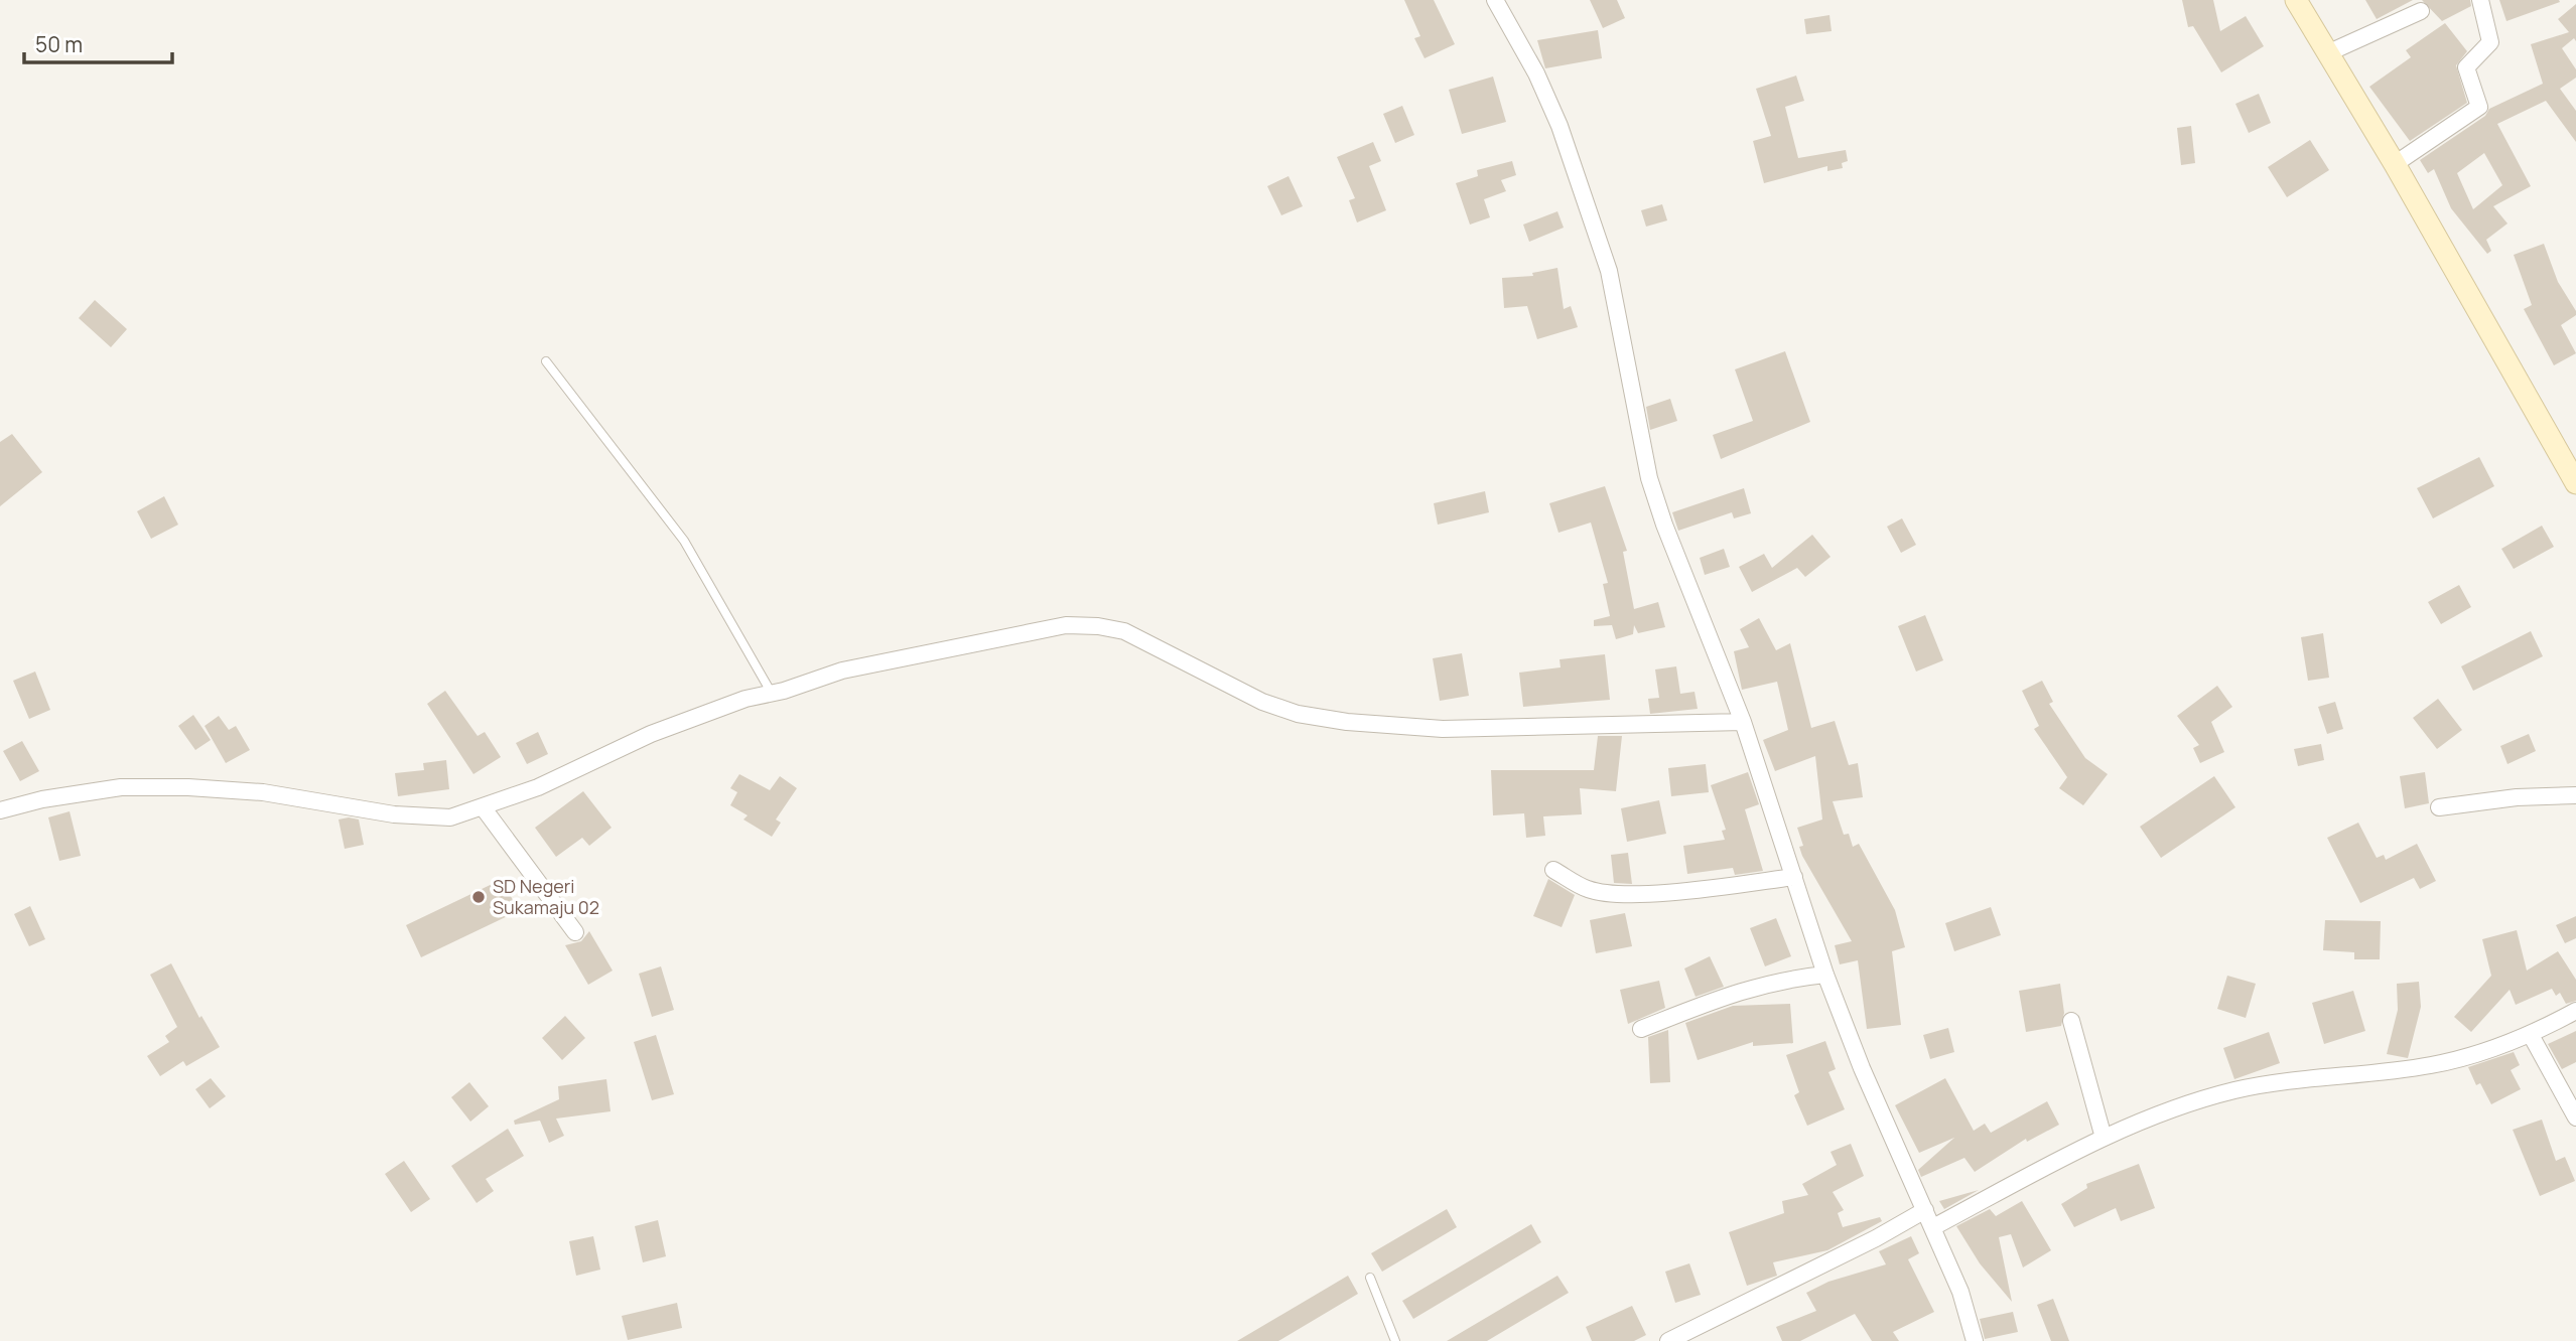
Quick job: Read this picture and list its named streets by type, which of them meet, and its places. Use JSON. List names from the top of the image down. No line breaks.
{"places":["SD Negeri Sukamaju 02"],"scale_bar":"50 m"}
